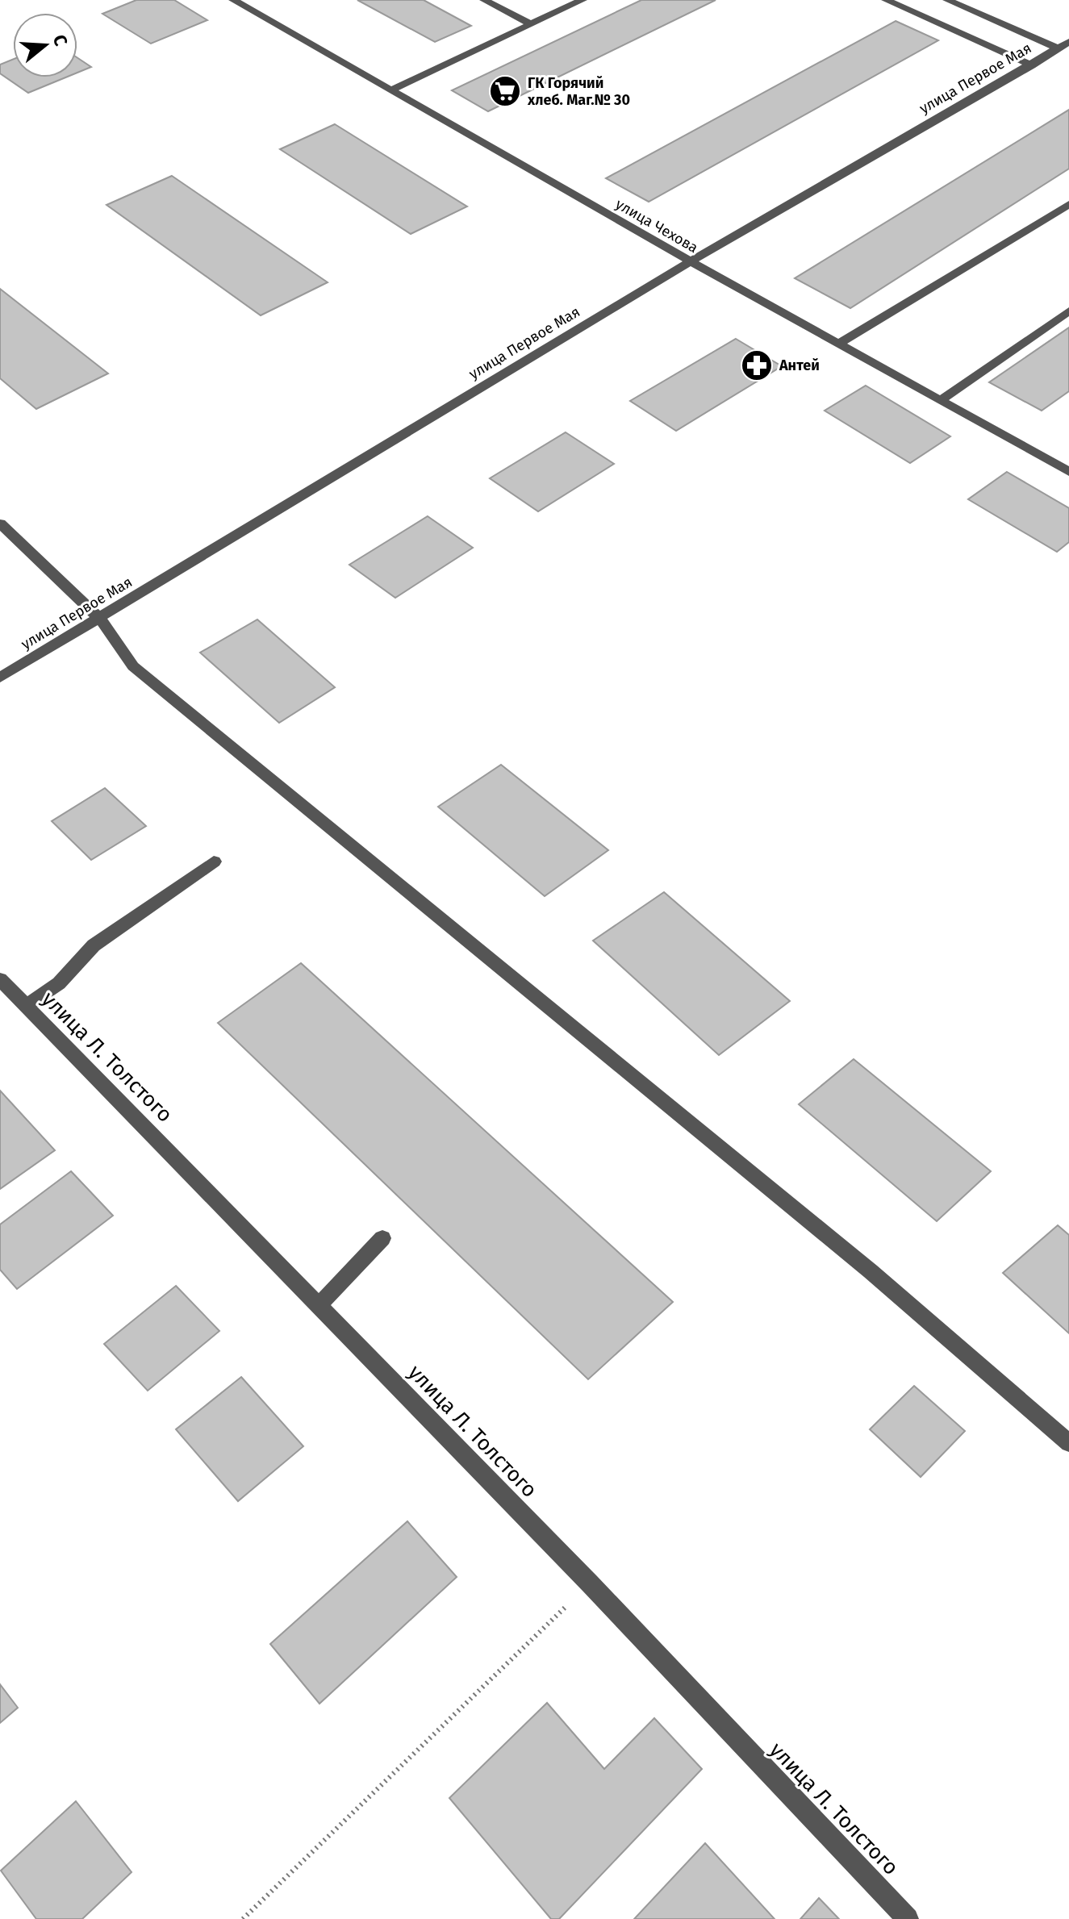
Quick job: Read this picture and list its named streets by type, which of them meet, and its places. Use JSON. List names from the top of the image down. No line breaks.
{"streets":{"street":["улица Первое Мая","улица Чехова","улица Л. Толстого"]},"crossings":[["улица Первое Мая","улица Чехова"]],"places":{"supermarket":["ГК Горячий хлеб. Маг.№ 30"],"pharmacy":["Антей"]},"north":"right"}
